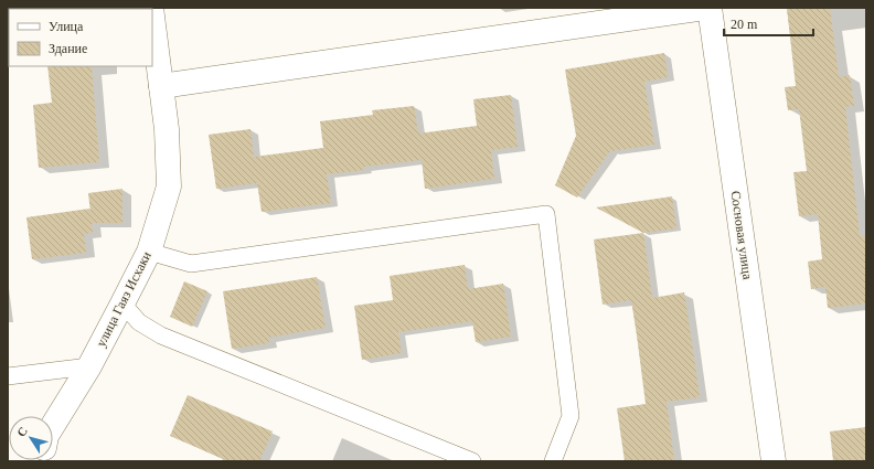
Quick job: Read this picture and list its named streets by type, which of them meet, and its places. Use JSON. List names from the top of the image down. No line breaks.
{"streets":{"street":["Сосновая улица","улица Гаяз Исхаки"]},"legend":["Улица","Здание"],"scale_bar":"20 m","north":"top left"}
